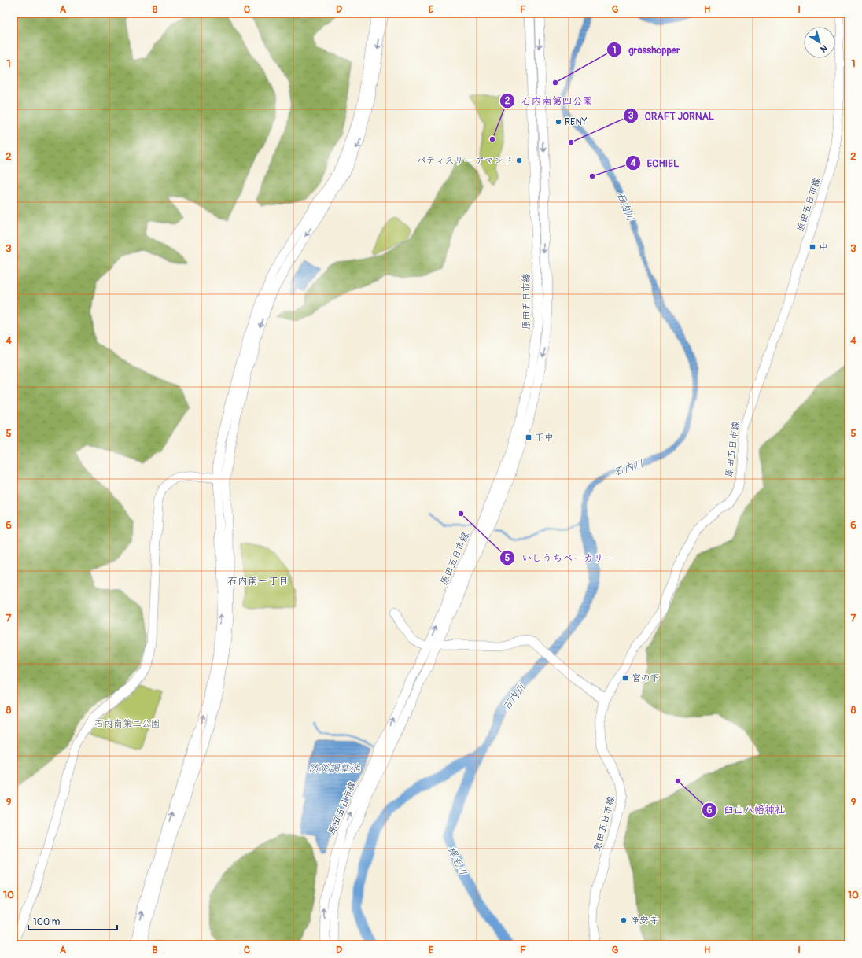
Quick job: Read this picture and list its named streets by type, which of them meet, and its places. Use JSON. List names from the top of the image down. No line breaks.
{"streets":{"main road":["原田五日市線"]},"districts":["石内南一丁目"],"water":["石内川","防災調整池","梶毛川"],"parks":["石内南第二公園"],"places":{"other":["grasshopper","RENY","石内南第四公園","CRAFT JORNAL","パティスリー アマンド","ECHIEL","いしうちベーカリー","臼山八幡神社","浄安寺"],"transit":["中","下中","宮の下"]},"scale_bar":"100 m","north":"bottom right","grid":{"columns":["A","B","C","D","E","F","G","H","I"],"rows":["1","2","3","4","5","6","7","8","9","10"]}}
